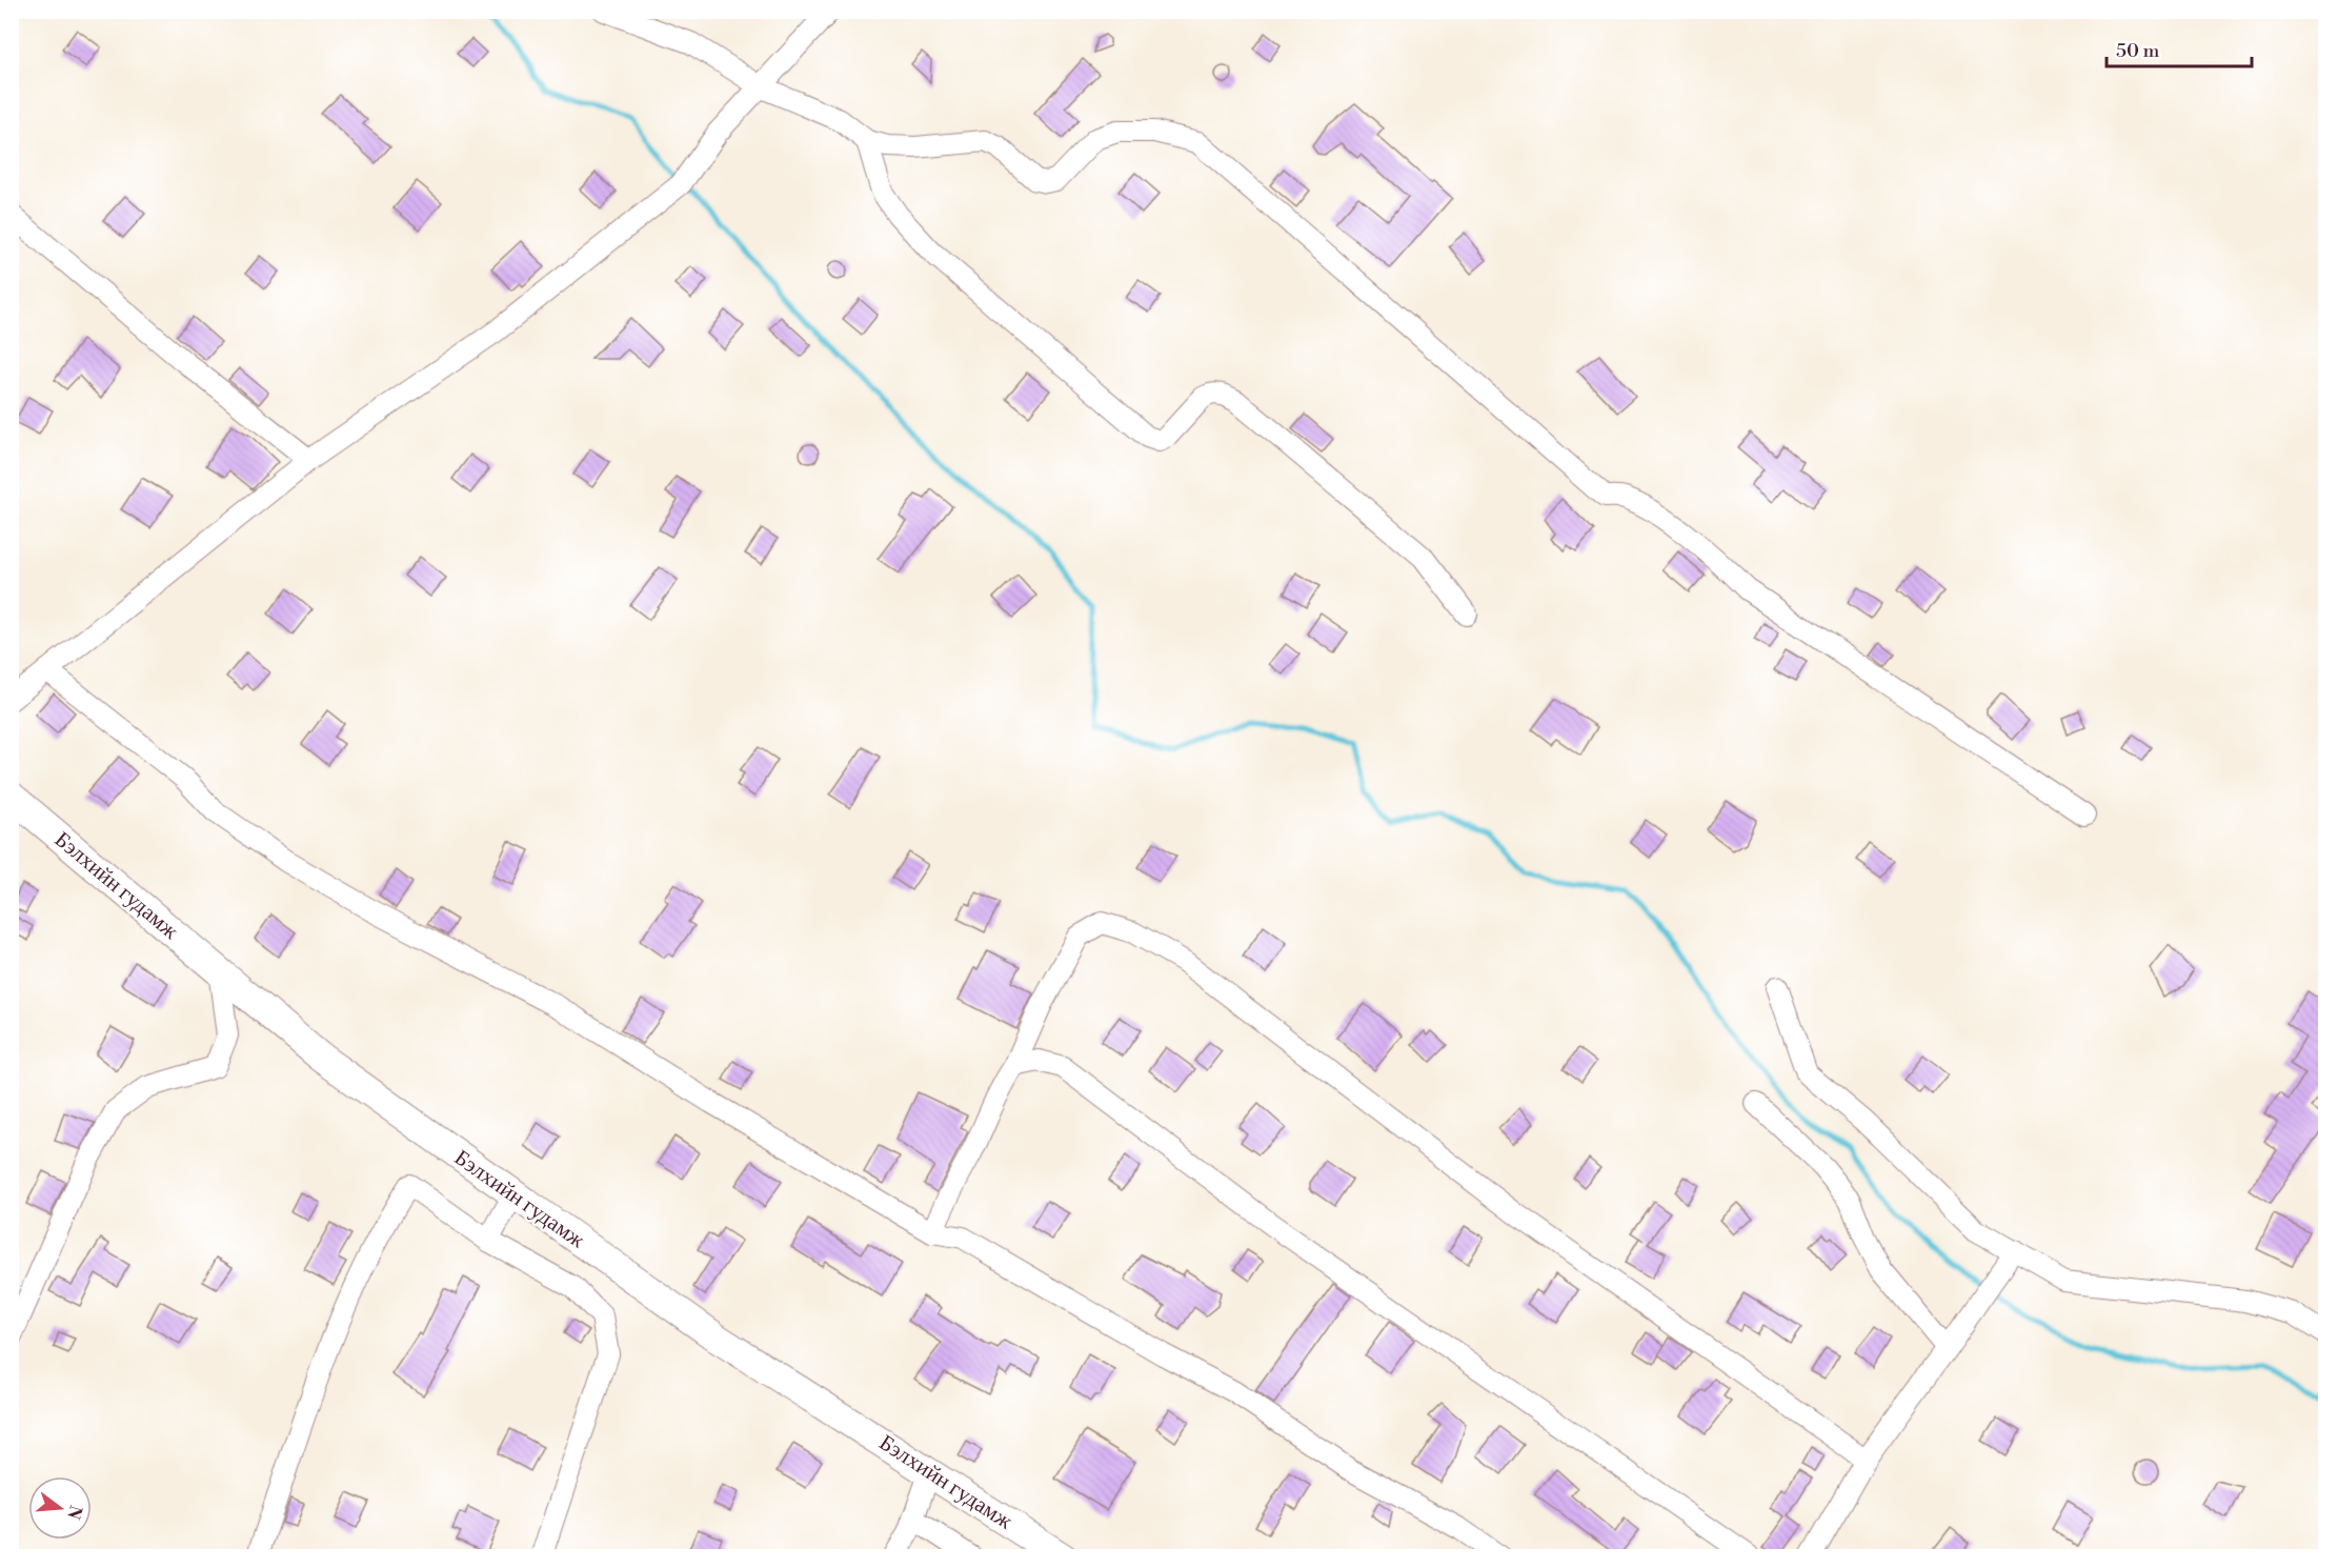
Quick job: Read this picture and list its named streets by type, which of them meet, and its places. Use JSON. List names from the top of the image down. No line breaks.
{"streets":{"main road":["Бэлхийн гудамж"]},"scale_bar":"50 m","north":"right"}
